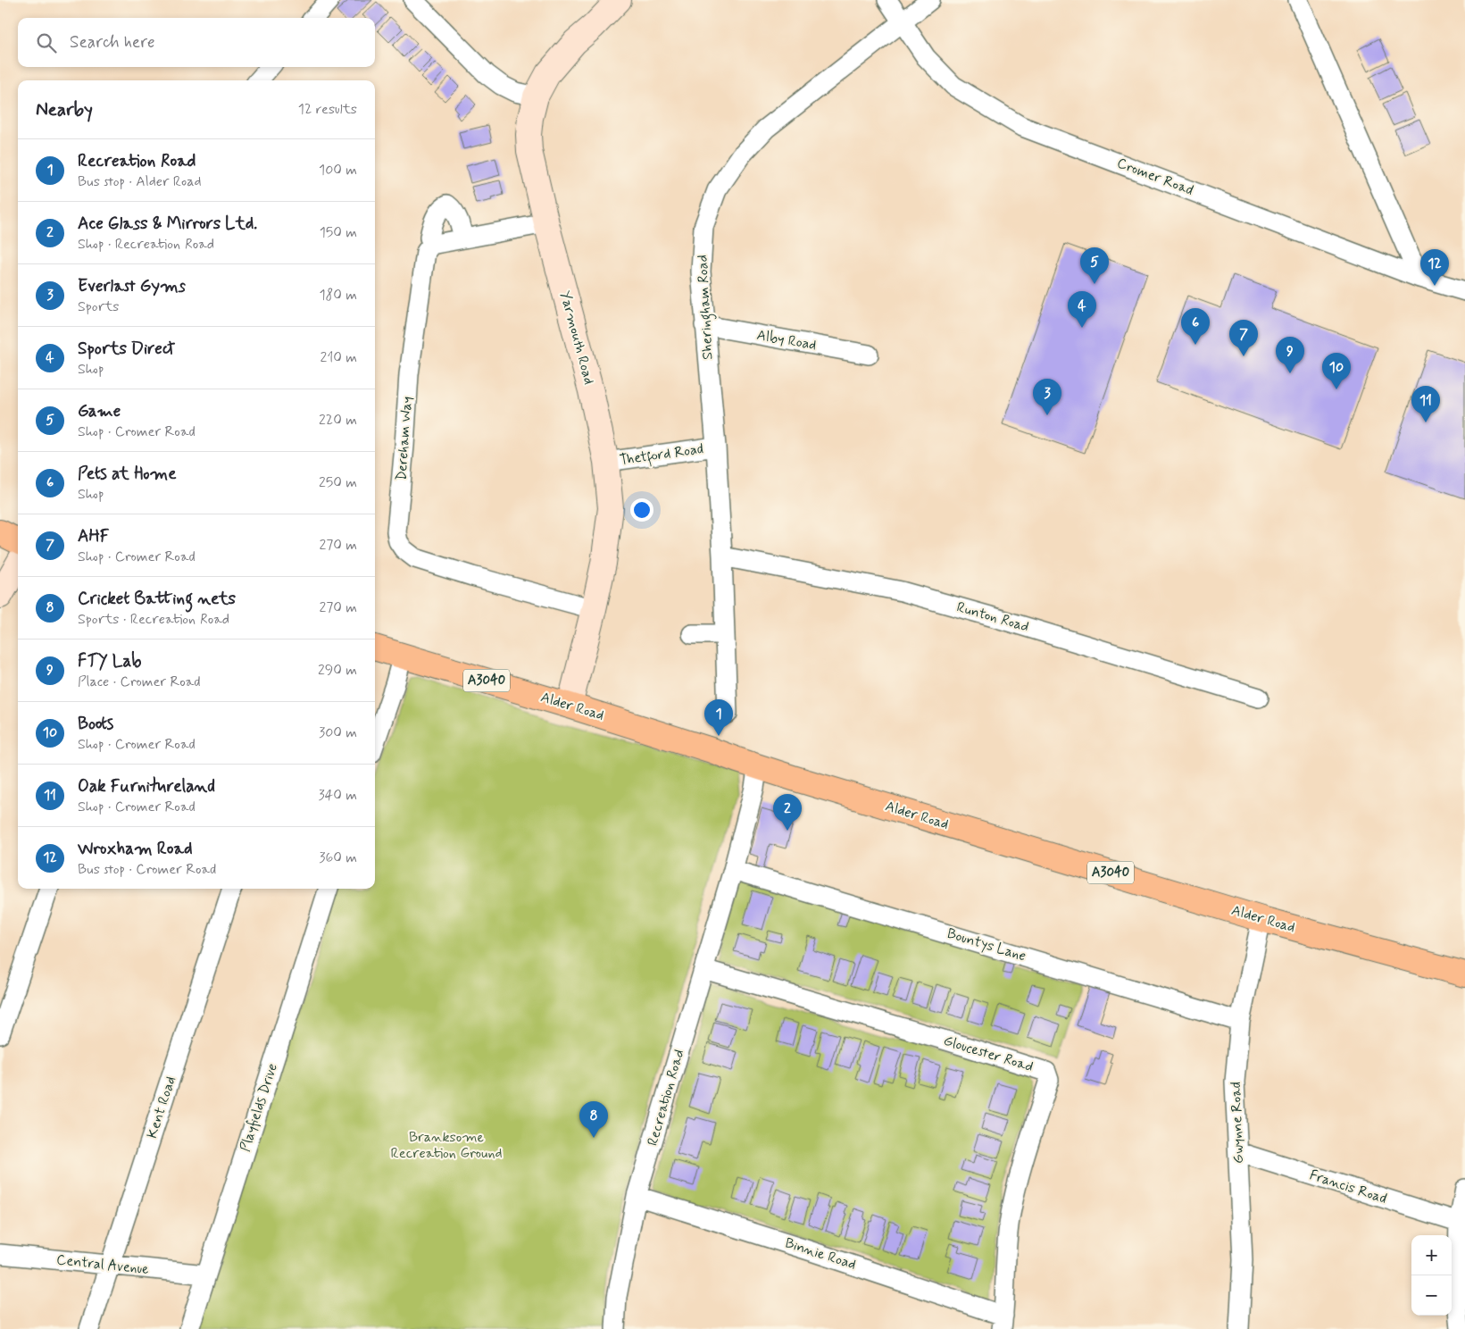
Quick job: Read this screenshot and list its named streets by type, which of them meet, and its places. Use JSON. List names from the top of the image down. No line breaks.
{"streets":{"main road":["A3040","Alder Road"],"street":["Cromer Road","Sheringham Road","Yarmouth Road","Alby Road","Dereham Way","Thetford Road","Runton Road","Bountys Lane","Gloucester Road","Recreation Road","Kent Road","Playfields Drive","Gwynne Road","Francis Road","Binnie Road","Central Avenue"]},"crossings":[["Cromer Road","Sheringham Road"],["Sheringham Road","Alby Road"],["Sheringham Road","Thetford Road"],["Sheringham Road","Runton Road"],["Yarmouth Road","Dereham Way"],["Yarmouth Road","Thetford Road"],["Yarmouth Road","Alder Road"],["Alder Road","Recreation Road"],["Alder Road","Gwynne Road"],["Bountys Lane","Recreation Road"],["Bountys Lane","Gwynne Road"],["Gloucester Road","Recreation Road"],["Gloucester Road","Binnie Road"],["Recreation Road","Binnie Road"],["Kent Road","Central Avenue"],["Playfields Drive","Central Avenue"],["Gwynne Road","Francis Road"]],"parks":["Branksome Recreation Ground"],"page":{"search":"Search here","heading":["Nearby","12 results"],"list":[{"mark":"1","name":"Recreation Road","note":"Bus stop · Alder Road","value":"100 m"},{"mark":"2","name":"Ace Glass & Mirrors Ltd.","note":"Shop · Recreation Road","value":"150 m"},{"mark":"3","name":"Everlast Gyms","note":"Sports","value":"180 m"},{"mark":"4","name":"Sports Direct","note":"Shop","value":"210 m"},{"mark":"5","name":"Game","note":"Shop · Cromer Road","value":"220 m"},{"mark":"6","name":"Pets at Home","note":"Shop","value":"250 m"},{"mark":"7","name":"AHF","note":"Shop · Cromer Road","value":"270 m"},{"mark":"8","name":"Cricket Batting nets","note":"Sports · Recreation Road","value":"270 m"},{"mark":"9","name":"FTY Lab","note":"Place · Cromer Road","value":"290 m"},{"mark":"10","name":"Boots","note":"Shop · Cromer Road","value":"300 m"},{"mark":"11","name":"Oak Furnitureland","note":"Shop · Cromer Road","value":"340 m"},{"mark":"12","name":"Wroxham Road","note":"Bus stop · Cromer Road","value":"360 m"}],"pins":["5","12","4","6","7","9","10","3","11","1","2","8"],"map_buttons":["+","−"]}}
